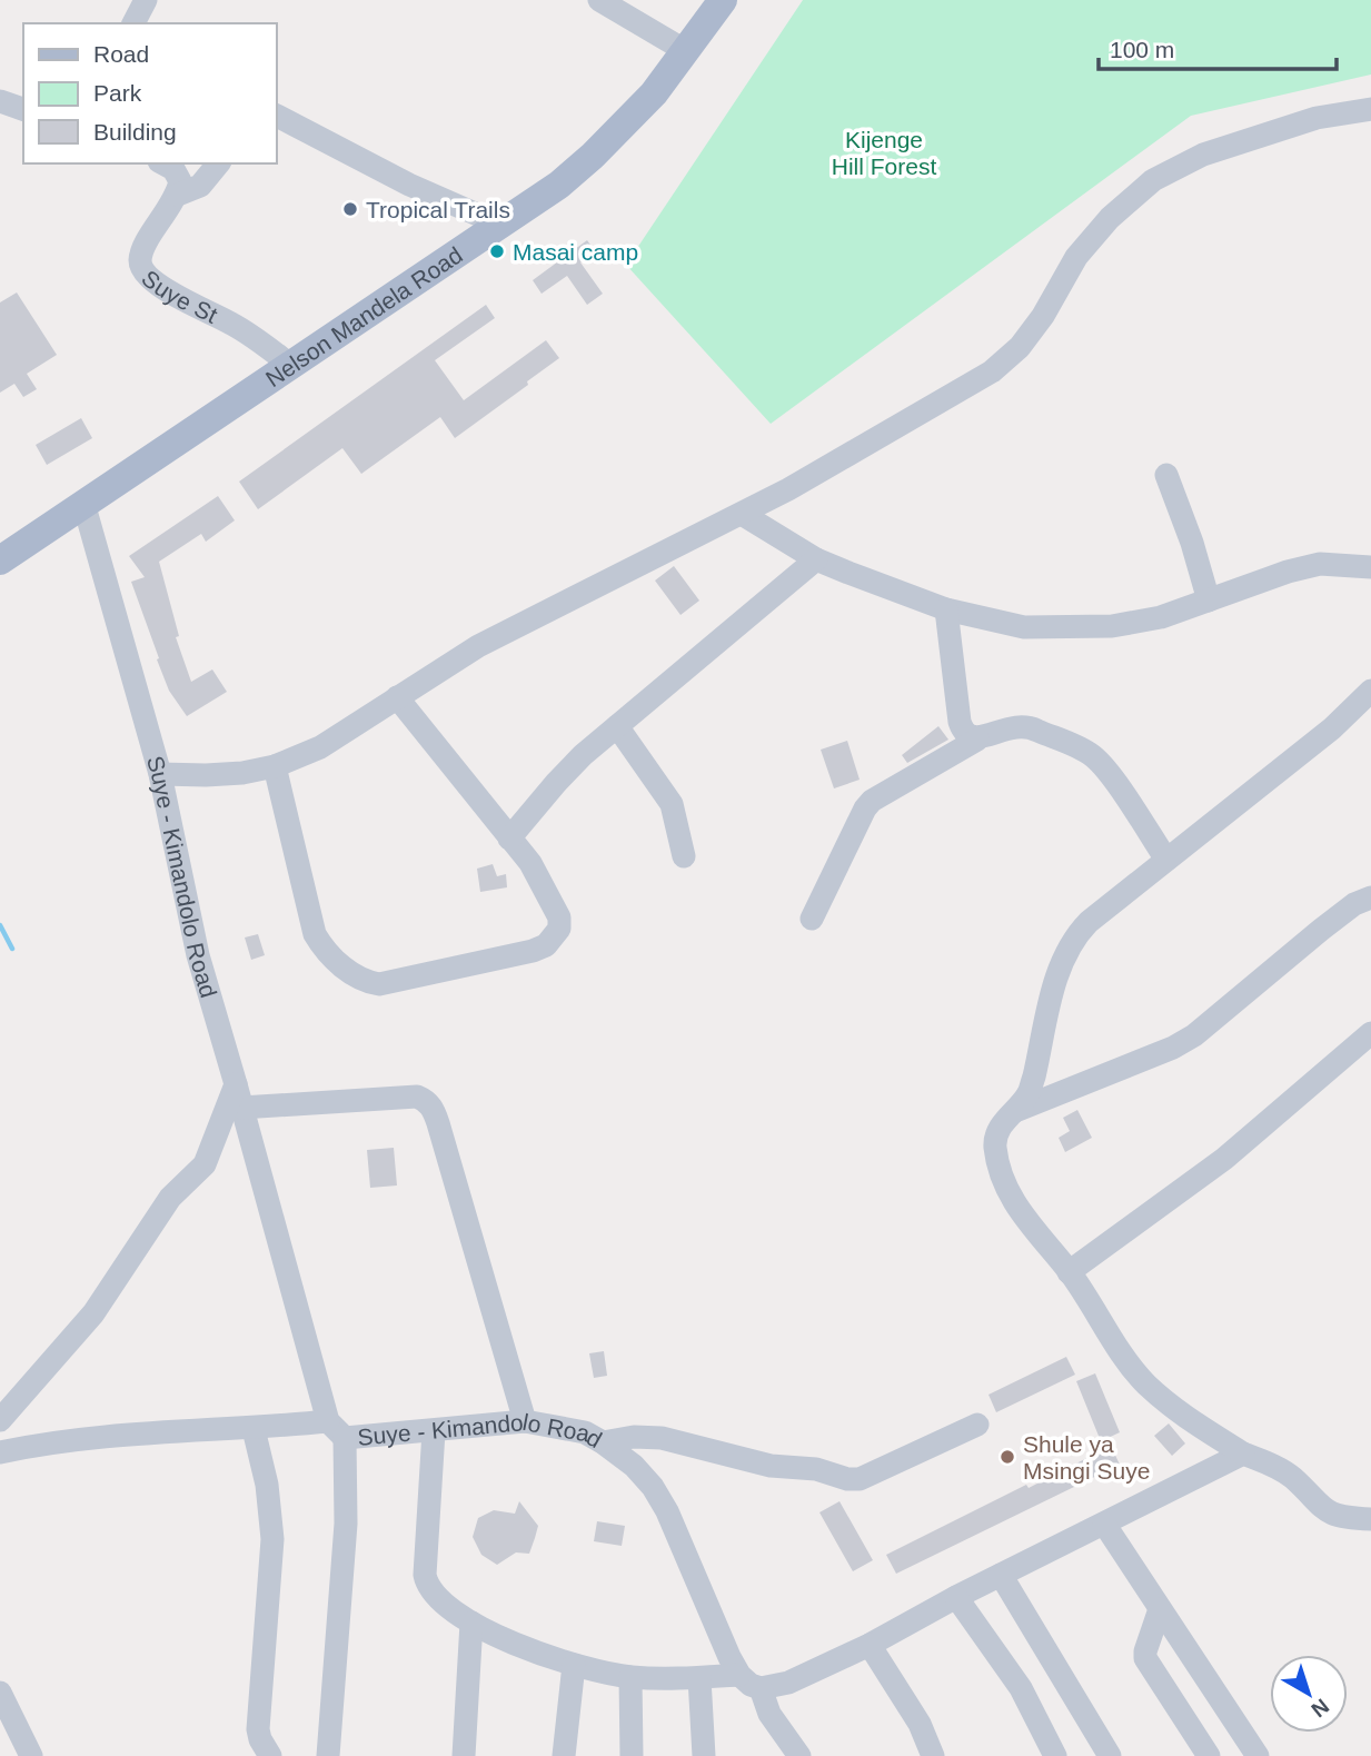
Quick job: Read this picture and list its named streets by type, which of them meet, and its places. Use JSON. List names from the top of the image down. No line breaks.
{"streets":{"main road":["Nelson Mandela Road"],"street":["Suye St","Suye - Kimandolo Road"]},"crossings":[["Suye St","Nelson Mandela Road"],["Nelson Mandela Road","Suye - Kimandolo Road"]],"parks":["Kijenge Hill Forest"],"places":["Tropical Trails","Masai camp","Shule ya Msingi Suye"],"legend":["Road","Park","Building"],"scale_bar":"100 m","north":"bottom right"}
